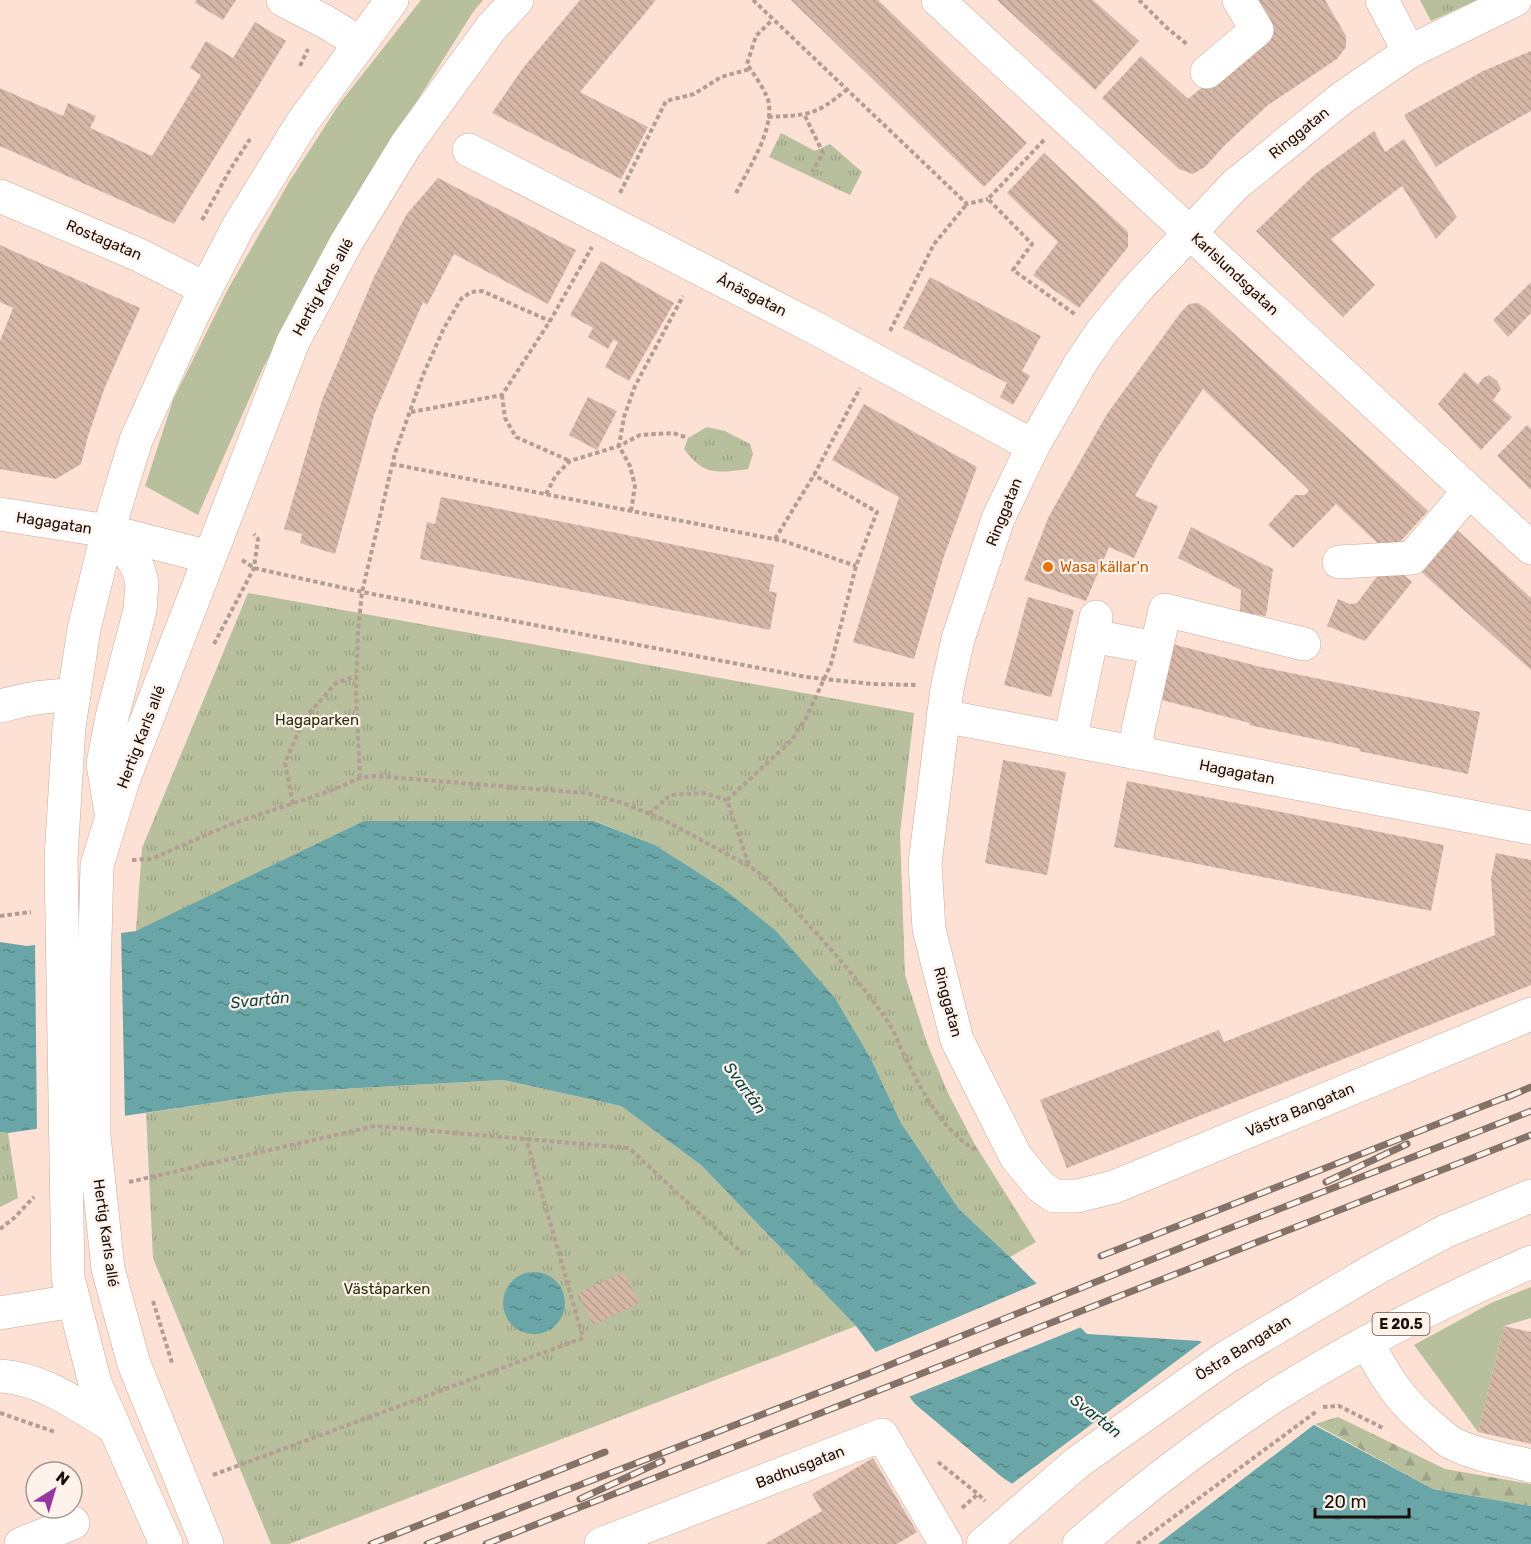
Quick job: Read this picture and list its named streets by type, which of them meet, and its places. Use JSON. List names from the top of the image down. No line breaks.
{"streets":{"street":["Ringgatan","Rostagatan","Karlslundsgatan","Hertig Karls allé","Ånäsgatan","Hagagatan","Västra Bangatan","E 20.5","Östra Bangatan","Badhusgatan"]},"crossings":[["Ringgatan","Karlslundsgatan"],["Ringgatan","Ånäsgatan"],["Ringgatan","Hagagatan"],["Ringgatan","Västra Bangatan"],["Rostagatan","Hertig Karls allé"],["Hertig Karls allé","Hagagatan"]],"water":["Svartån"],"parks":["Hagaparken","Väståparken"],"places":["Wasa källar'n"],"scale_bar":"20 m","north":"top right"}
